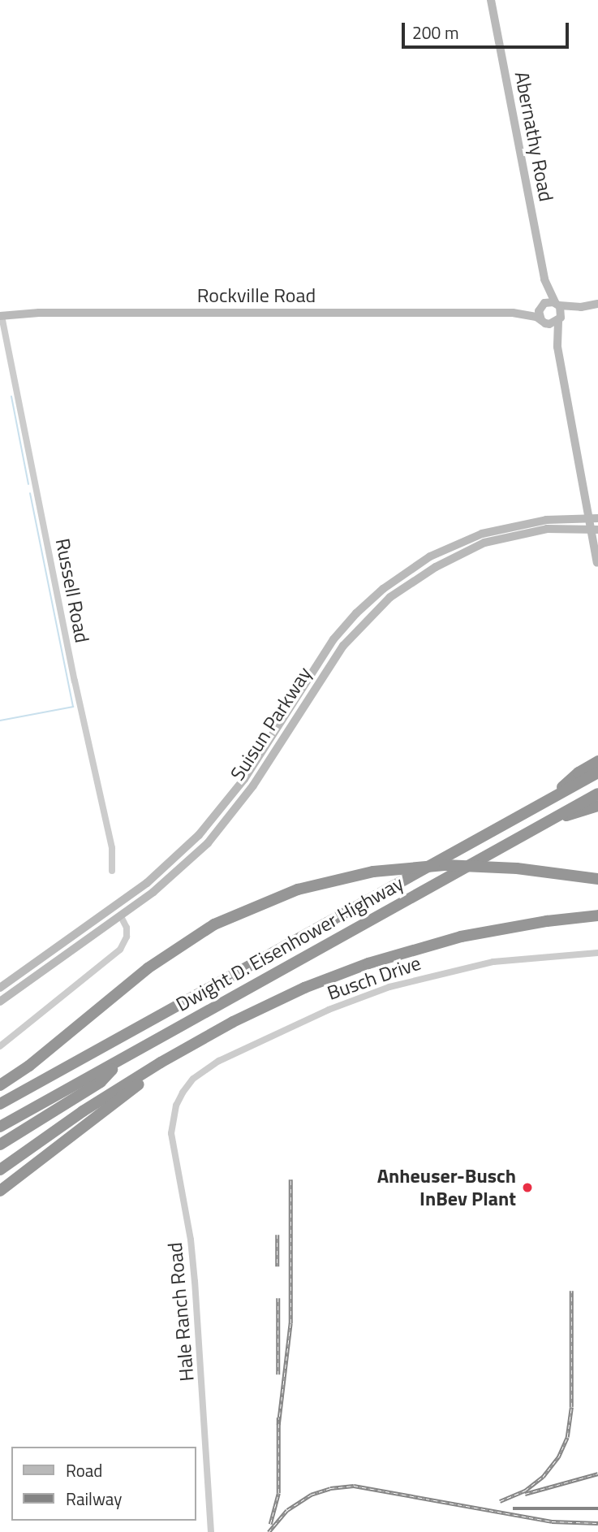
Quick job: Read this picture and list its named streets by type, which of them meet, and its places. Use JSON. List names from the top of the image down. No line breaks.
{"streets":{"highway":["Dwight D. Eisenhower Highway"],"main road":["Abernathy Road","Rockville Road","Suisun Parkway"],"street":["Russell Road","Busch Drive","Hale Ranch Road"]},"crossings":[["Abernathy Road","Rockville Road"],["Rockville Road","Russell Road"],["Busch Drive","Hale Ranch Road"]],"places":["Anheuser-Busch InBev Plant"],"legend":["Road","Railway"],"scale_bar":"200 m"}
